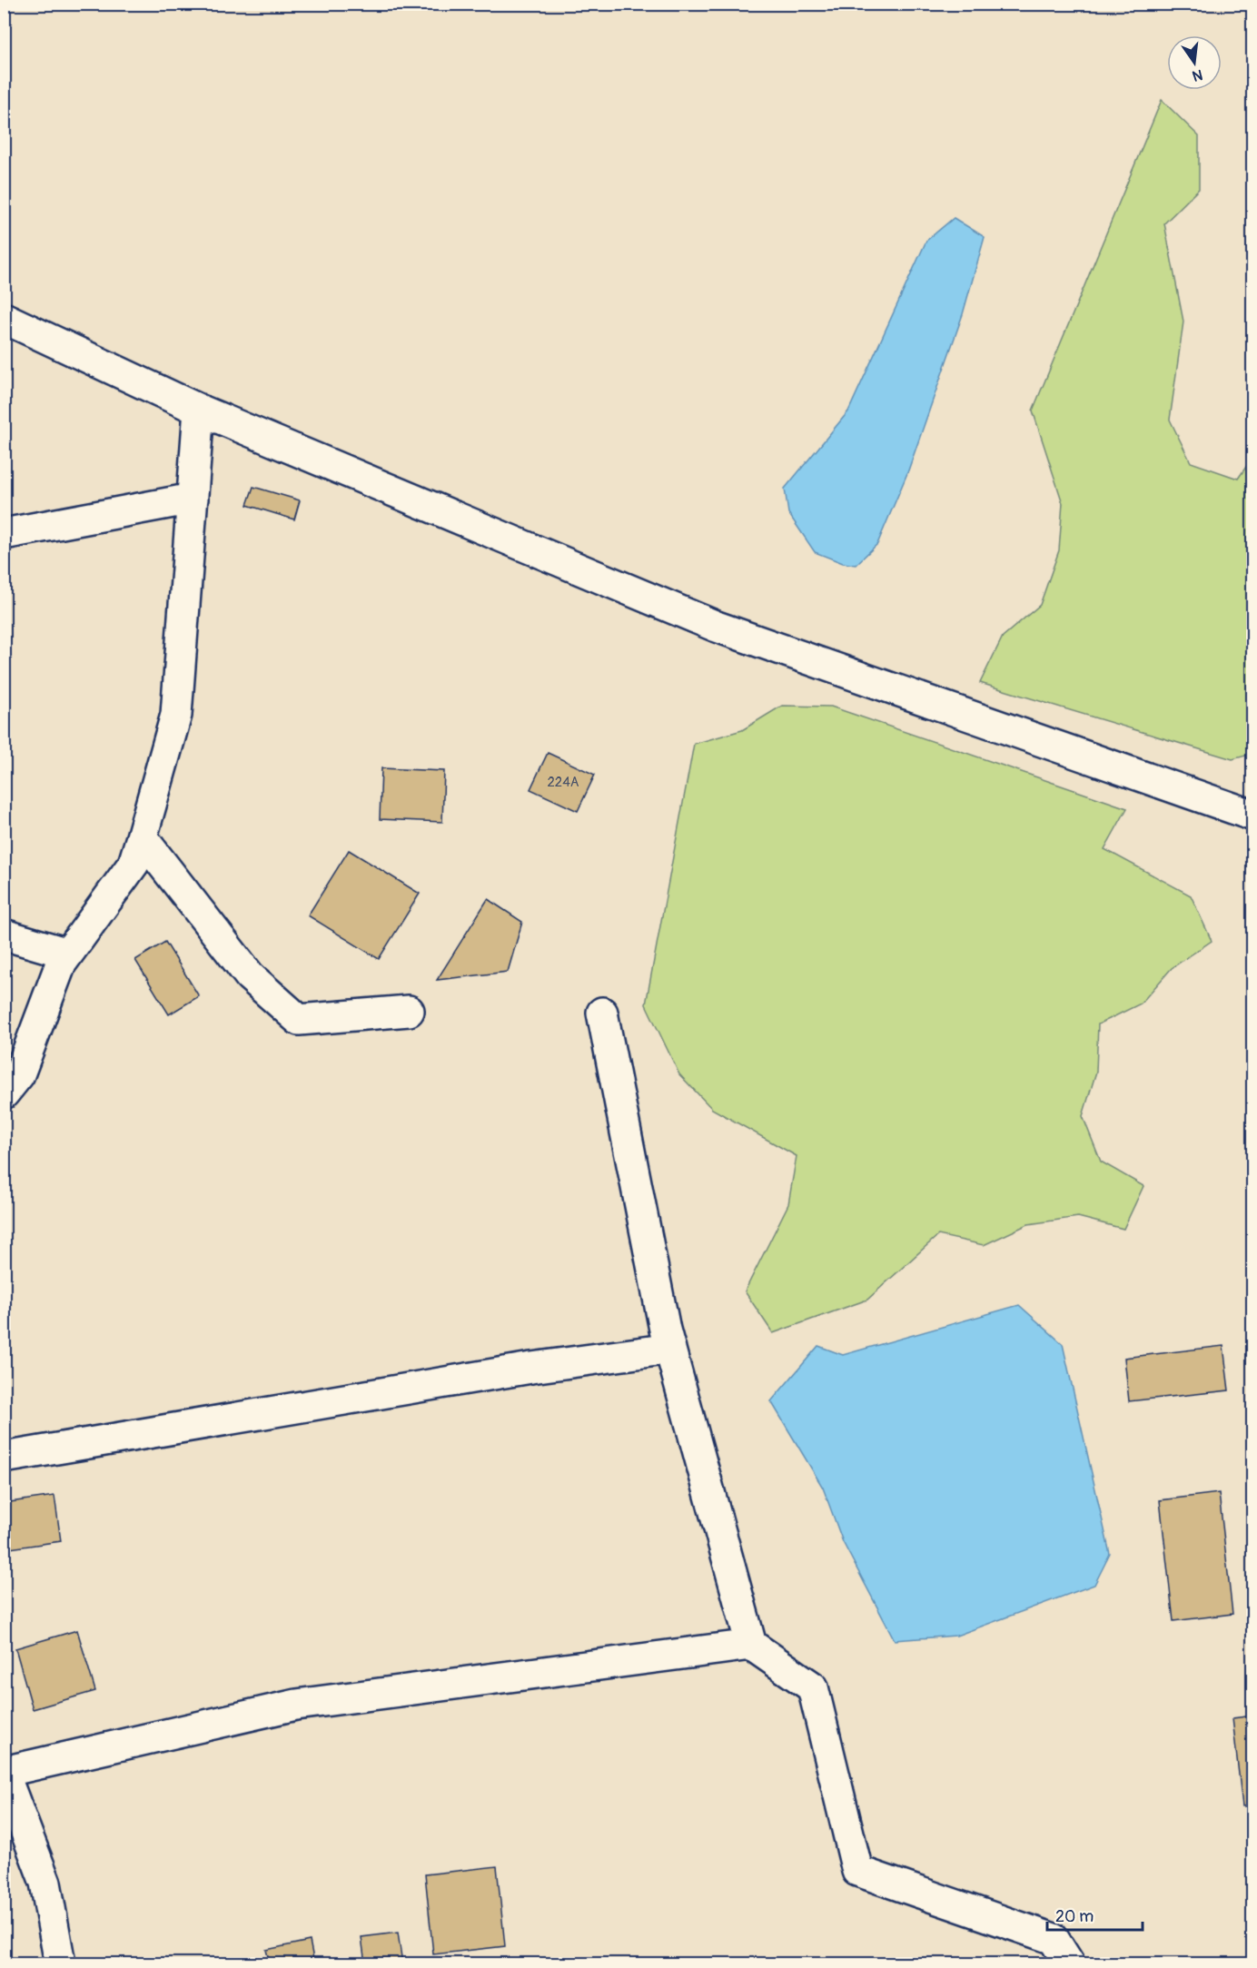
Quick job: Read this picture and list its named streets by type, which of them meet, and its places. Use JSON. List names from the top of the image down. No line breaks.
{"house_numbers":["224А"],"scale_bar":"20 m","north":"bottom"}
